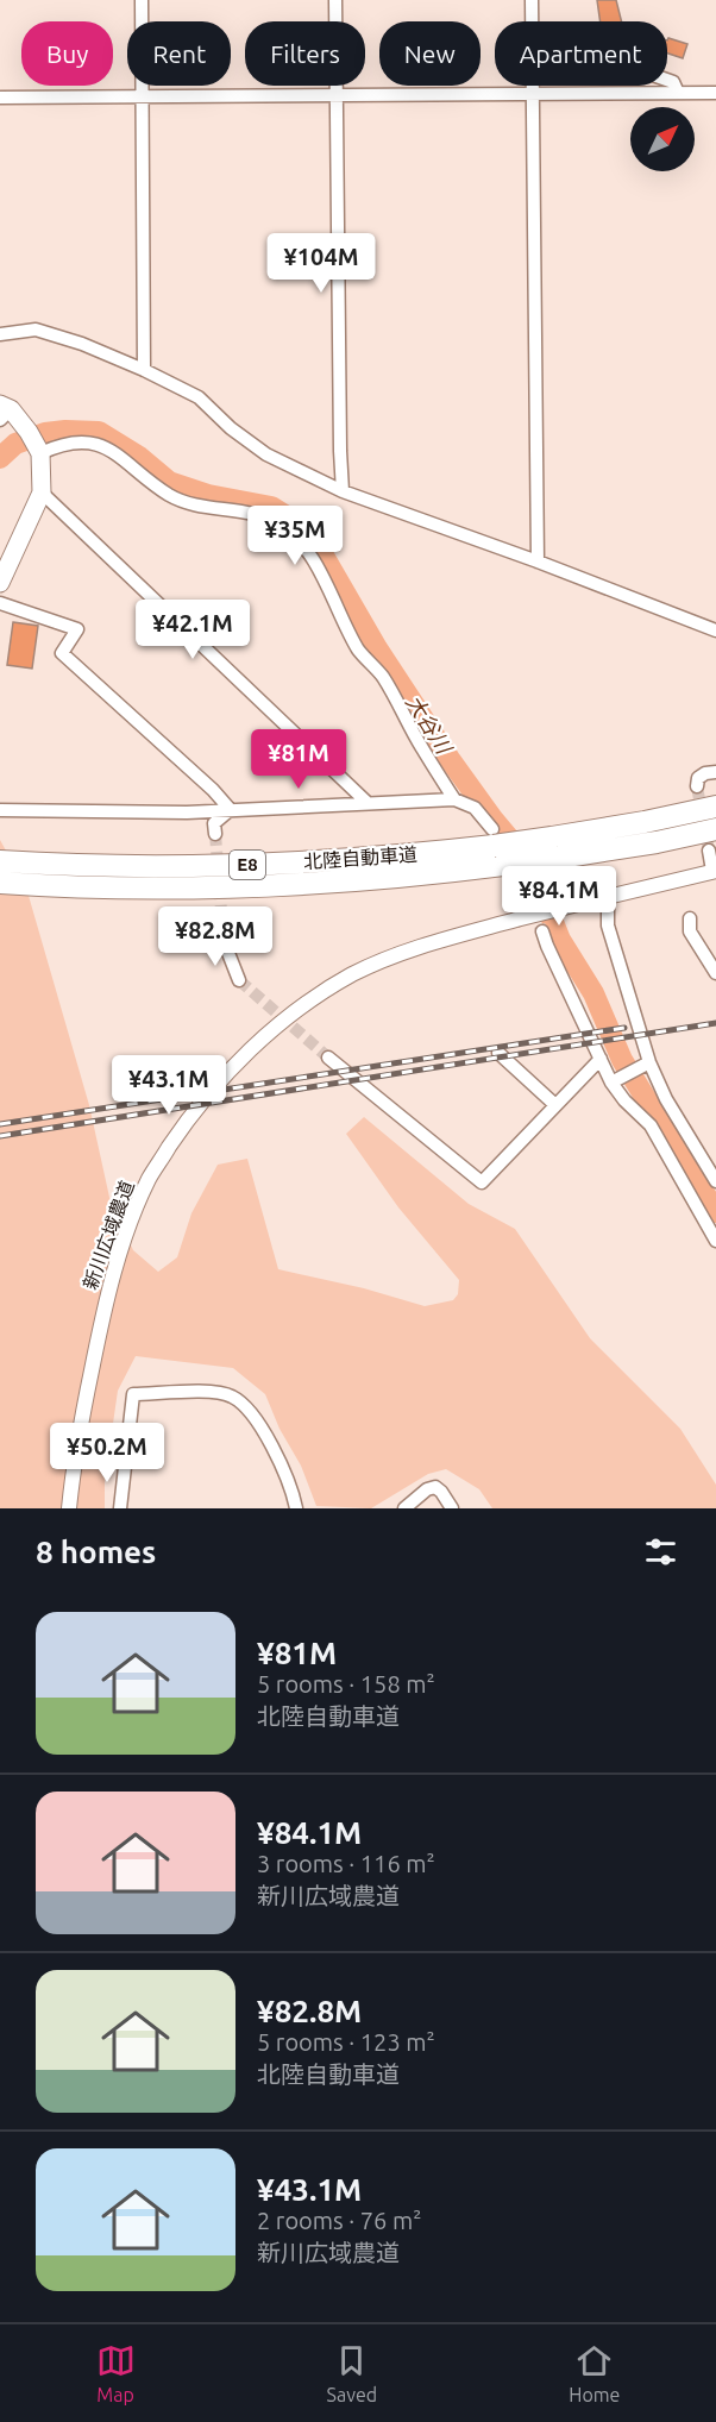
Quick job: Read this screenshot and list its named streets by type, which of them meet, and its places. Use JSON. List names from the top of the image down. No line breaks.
{"streets":{"highway":["北陸自動車道","E8"],"street":["新川広域農道"]},"water":["大谷川"],"north":"top right","page":{"chip":["Buy","Rent","Filters","New","Apartment"],"price":["¥104M","¥35M","¥42.1M","¥81M","¥84.1M","¥82.8M","¥43.1M","¥50.2M"],"heading":"8 homes","list":[{"name":"¥81M","note":"5 rooms · 158 m² · 北陸自動車道"},{"name":"¥84.1M","note":"3 rooms · 116 m² · 新川広域農道"},{"name":"¥82.8M","note":"5 rooms · 123 m² · 北陸自動車道"},{"name":"¥43.1M","note":"2 rooms · 76 m² · 新川広域農道"}],"tabs":["Map","Saved","Home"]}}
